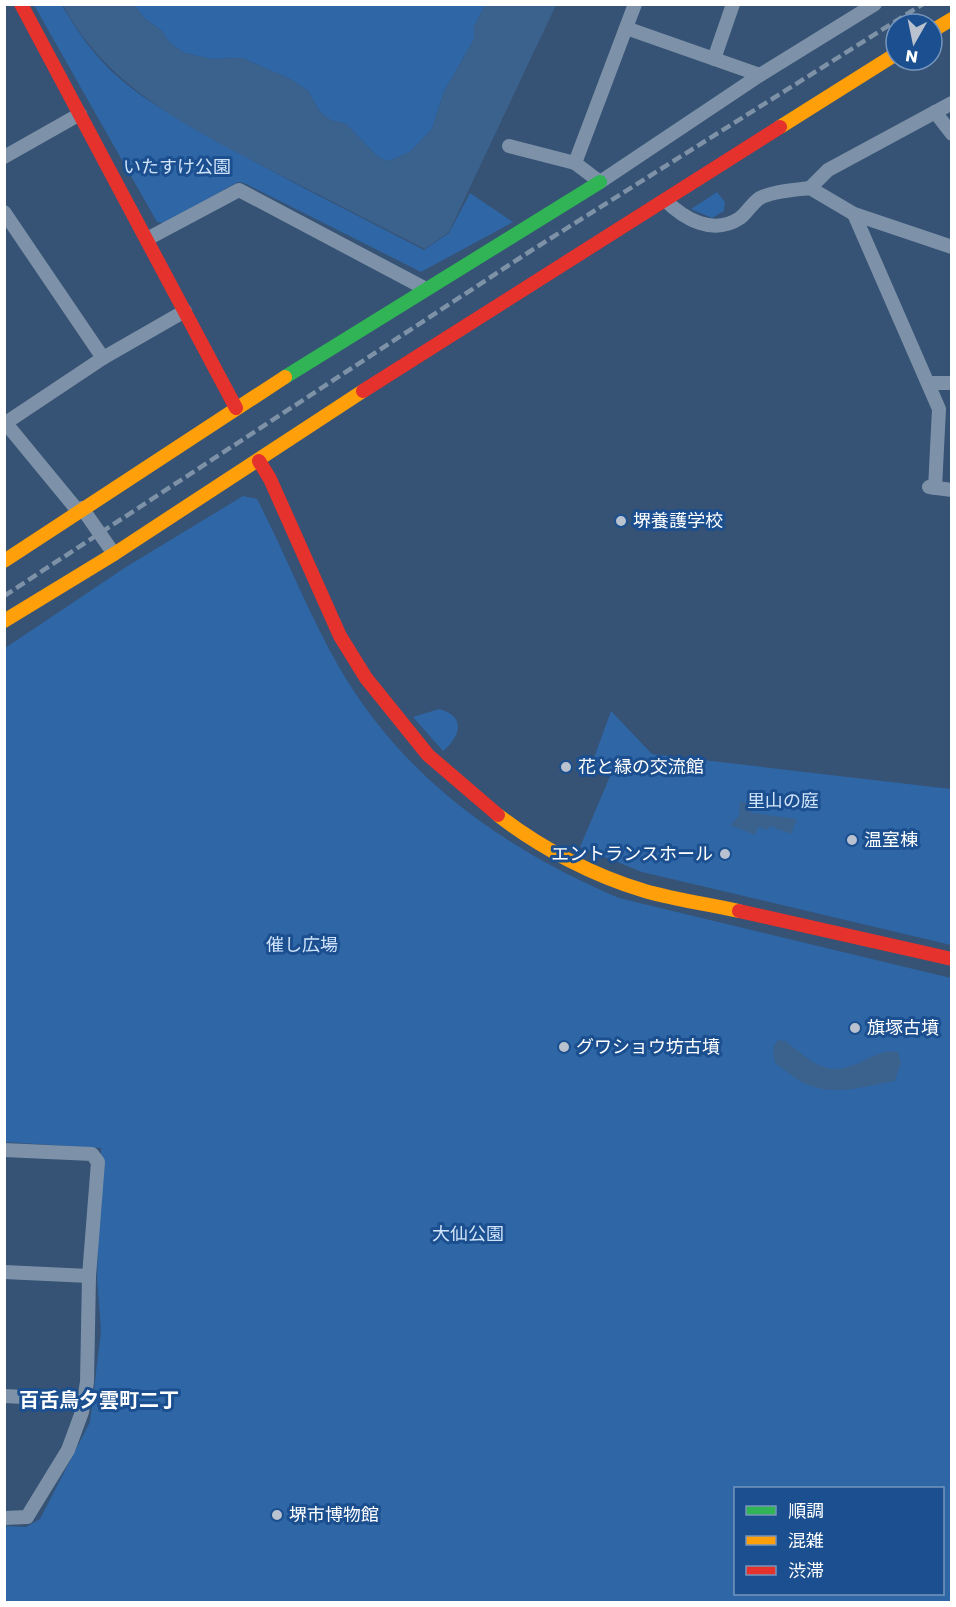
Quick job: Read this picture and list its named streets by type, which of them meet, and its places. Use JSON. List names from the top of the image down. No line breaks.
{"districts":["百舌鳥夕雲町二丁"],"parks":["いたすけ公園","里山の庭","催し広場","大仙公園"],"places":["堺養護学校","花と緑の交流館","温室棟","エントランスホール","旗塚古墳","グワショウ坊古墳","堺市博物館"],"legend":["順調","混雑","渋滞"],"north":"bottom"}
